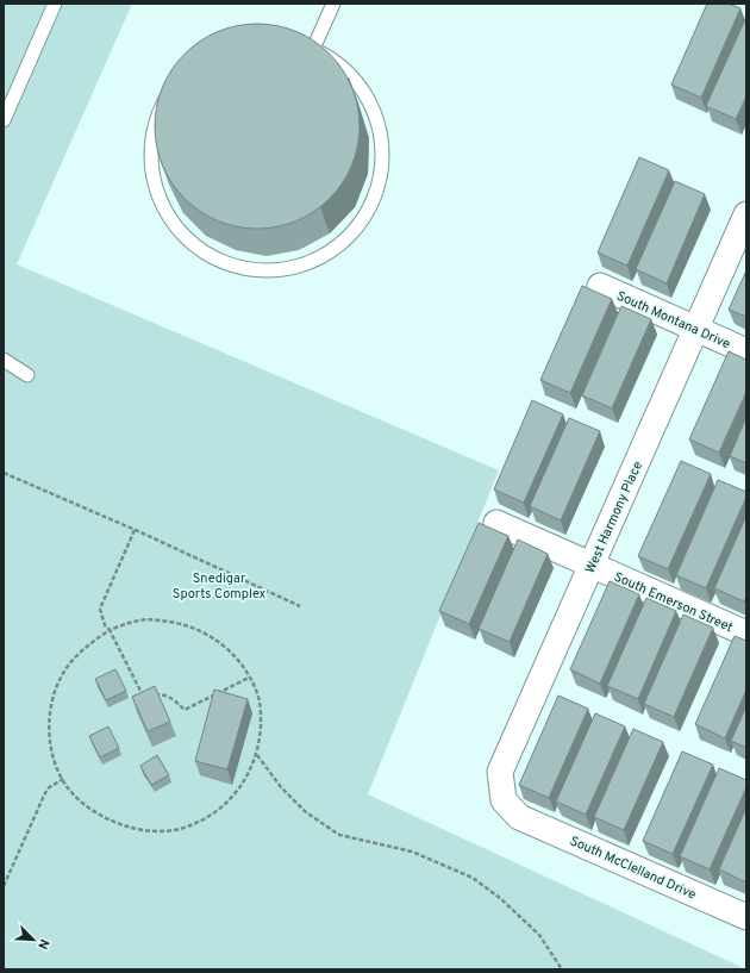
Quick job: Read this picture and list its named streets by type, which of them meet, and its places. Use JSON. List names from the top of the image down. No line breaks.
{"streets":{"street":["South Montana Drive","West Harmony Place","South Emerson Street","South McClelland Drive"]},"crossings":[["South Montana Drive","West Harmony Place"],["West Harmony Place","South Emerson Street"],["West Harmony Place","South McClelland Drive"]],"parks":["Snedigar Sports Complex"],"north":"bottom right"}
